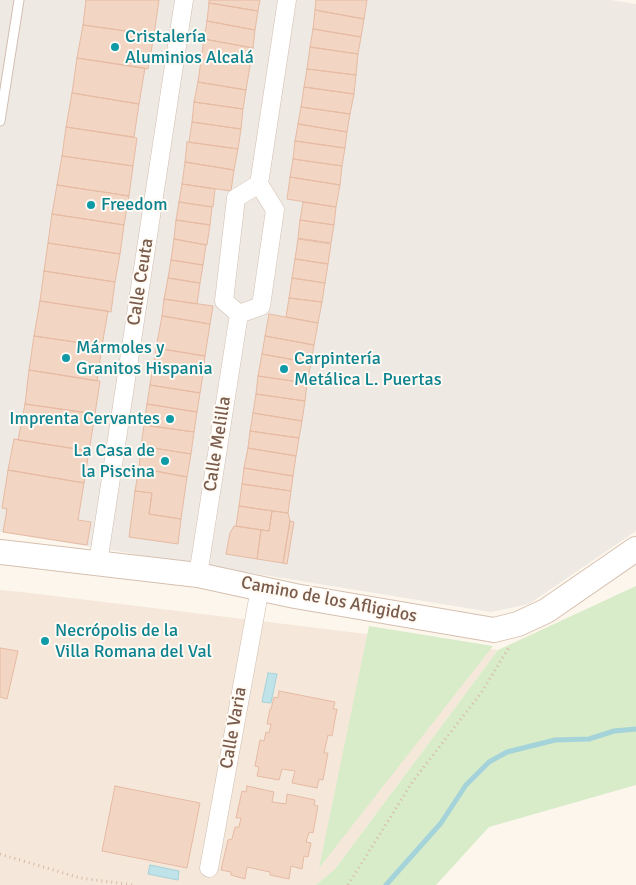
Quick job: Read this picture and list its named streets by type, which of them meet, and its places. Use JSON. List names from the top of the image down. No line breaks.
{"streets":{"street":["Calle Ceuta","Calle Melilla","Camino de los Afligidos","Calle Varia"]},"crossings":[["Calle Ceuta","Camino de los Afligidos"],["Calle Melilla","Camino de los Afligidos"],["Camino de los Afligidos","Calle Varia"]],"places":["Cristalería Aluminios Alcalá","Freedom","Mármoles y Granitos Hispania","Carpintería Metálica L. Puertas","Imprenta Cervantes","La Casa de la Piscina","Necrópolis de la Villa Romana del Val"]}
